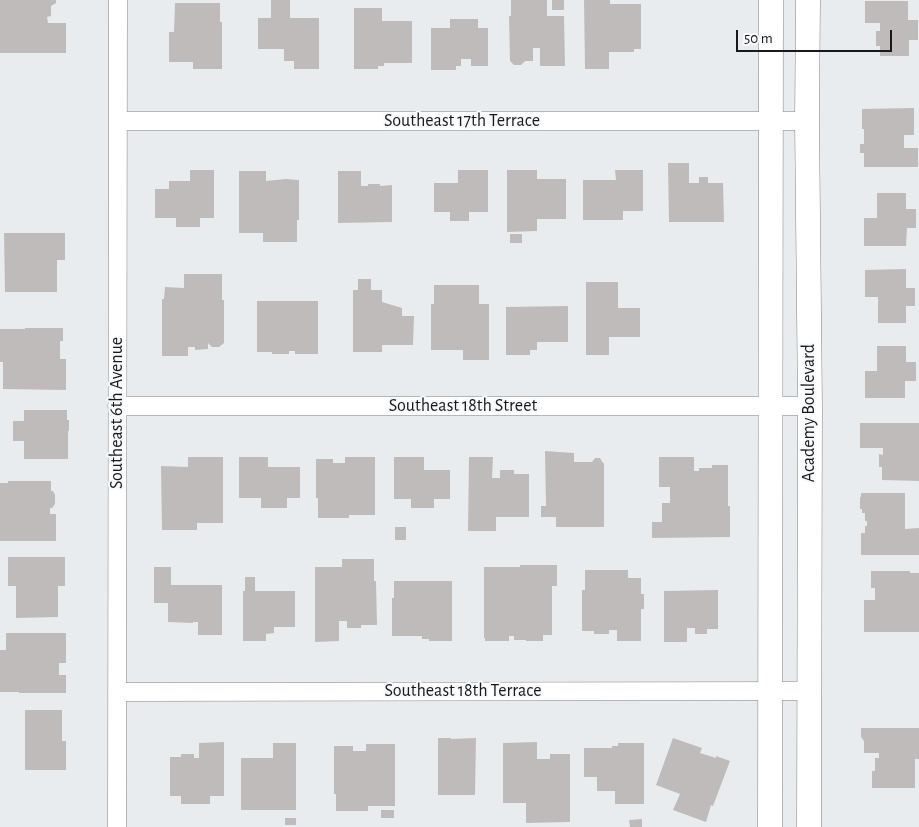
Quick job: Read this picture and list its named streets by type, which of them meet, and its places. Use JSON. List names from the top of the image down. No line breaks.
{"streets":{"street":["Southeast 17th Terrace","Southeast 18th Street","Southeast 6th Avenue","Academy Boulevard","Southeast 18th Terrace"]},"crossings":[["Southeast 17th Terrace","Southeast 6th Avenue"],["Southeast 17th Terrace","Academy Boulevard"],["Southeast 18th Street","Southeast 6th Avenue"],["Southeast 18th Street","Academy Boulevard"],["Southeast 6th Avenue","Southeast 18th Terrace"],["Academy Boulevard","Southeast 18th Terrace"]],"scale_bar":"50 m"}
